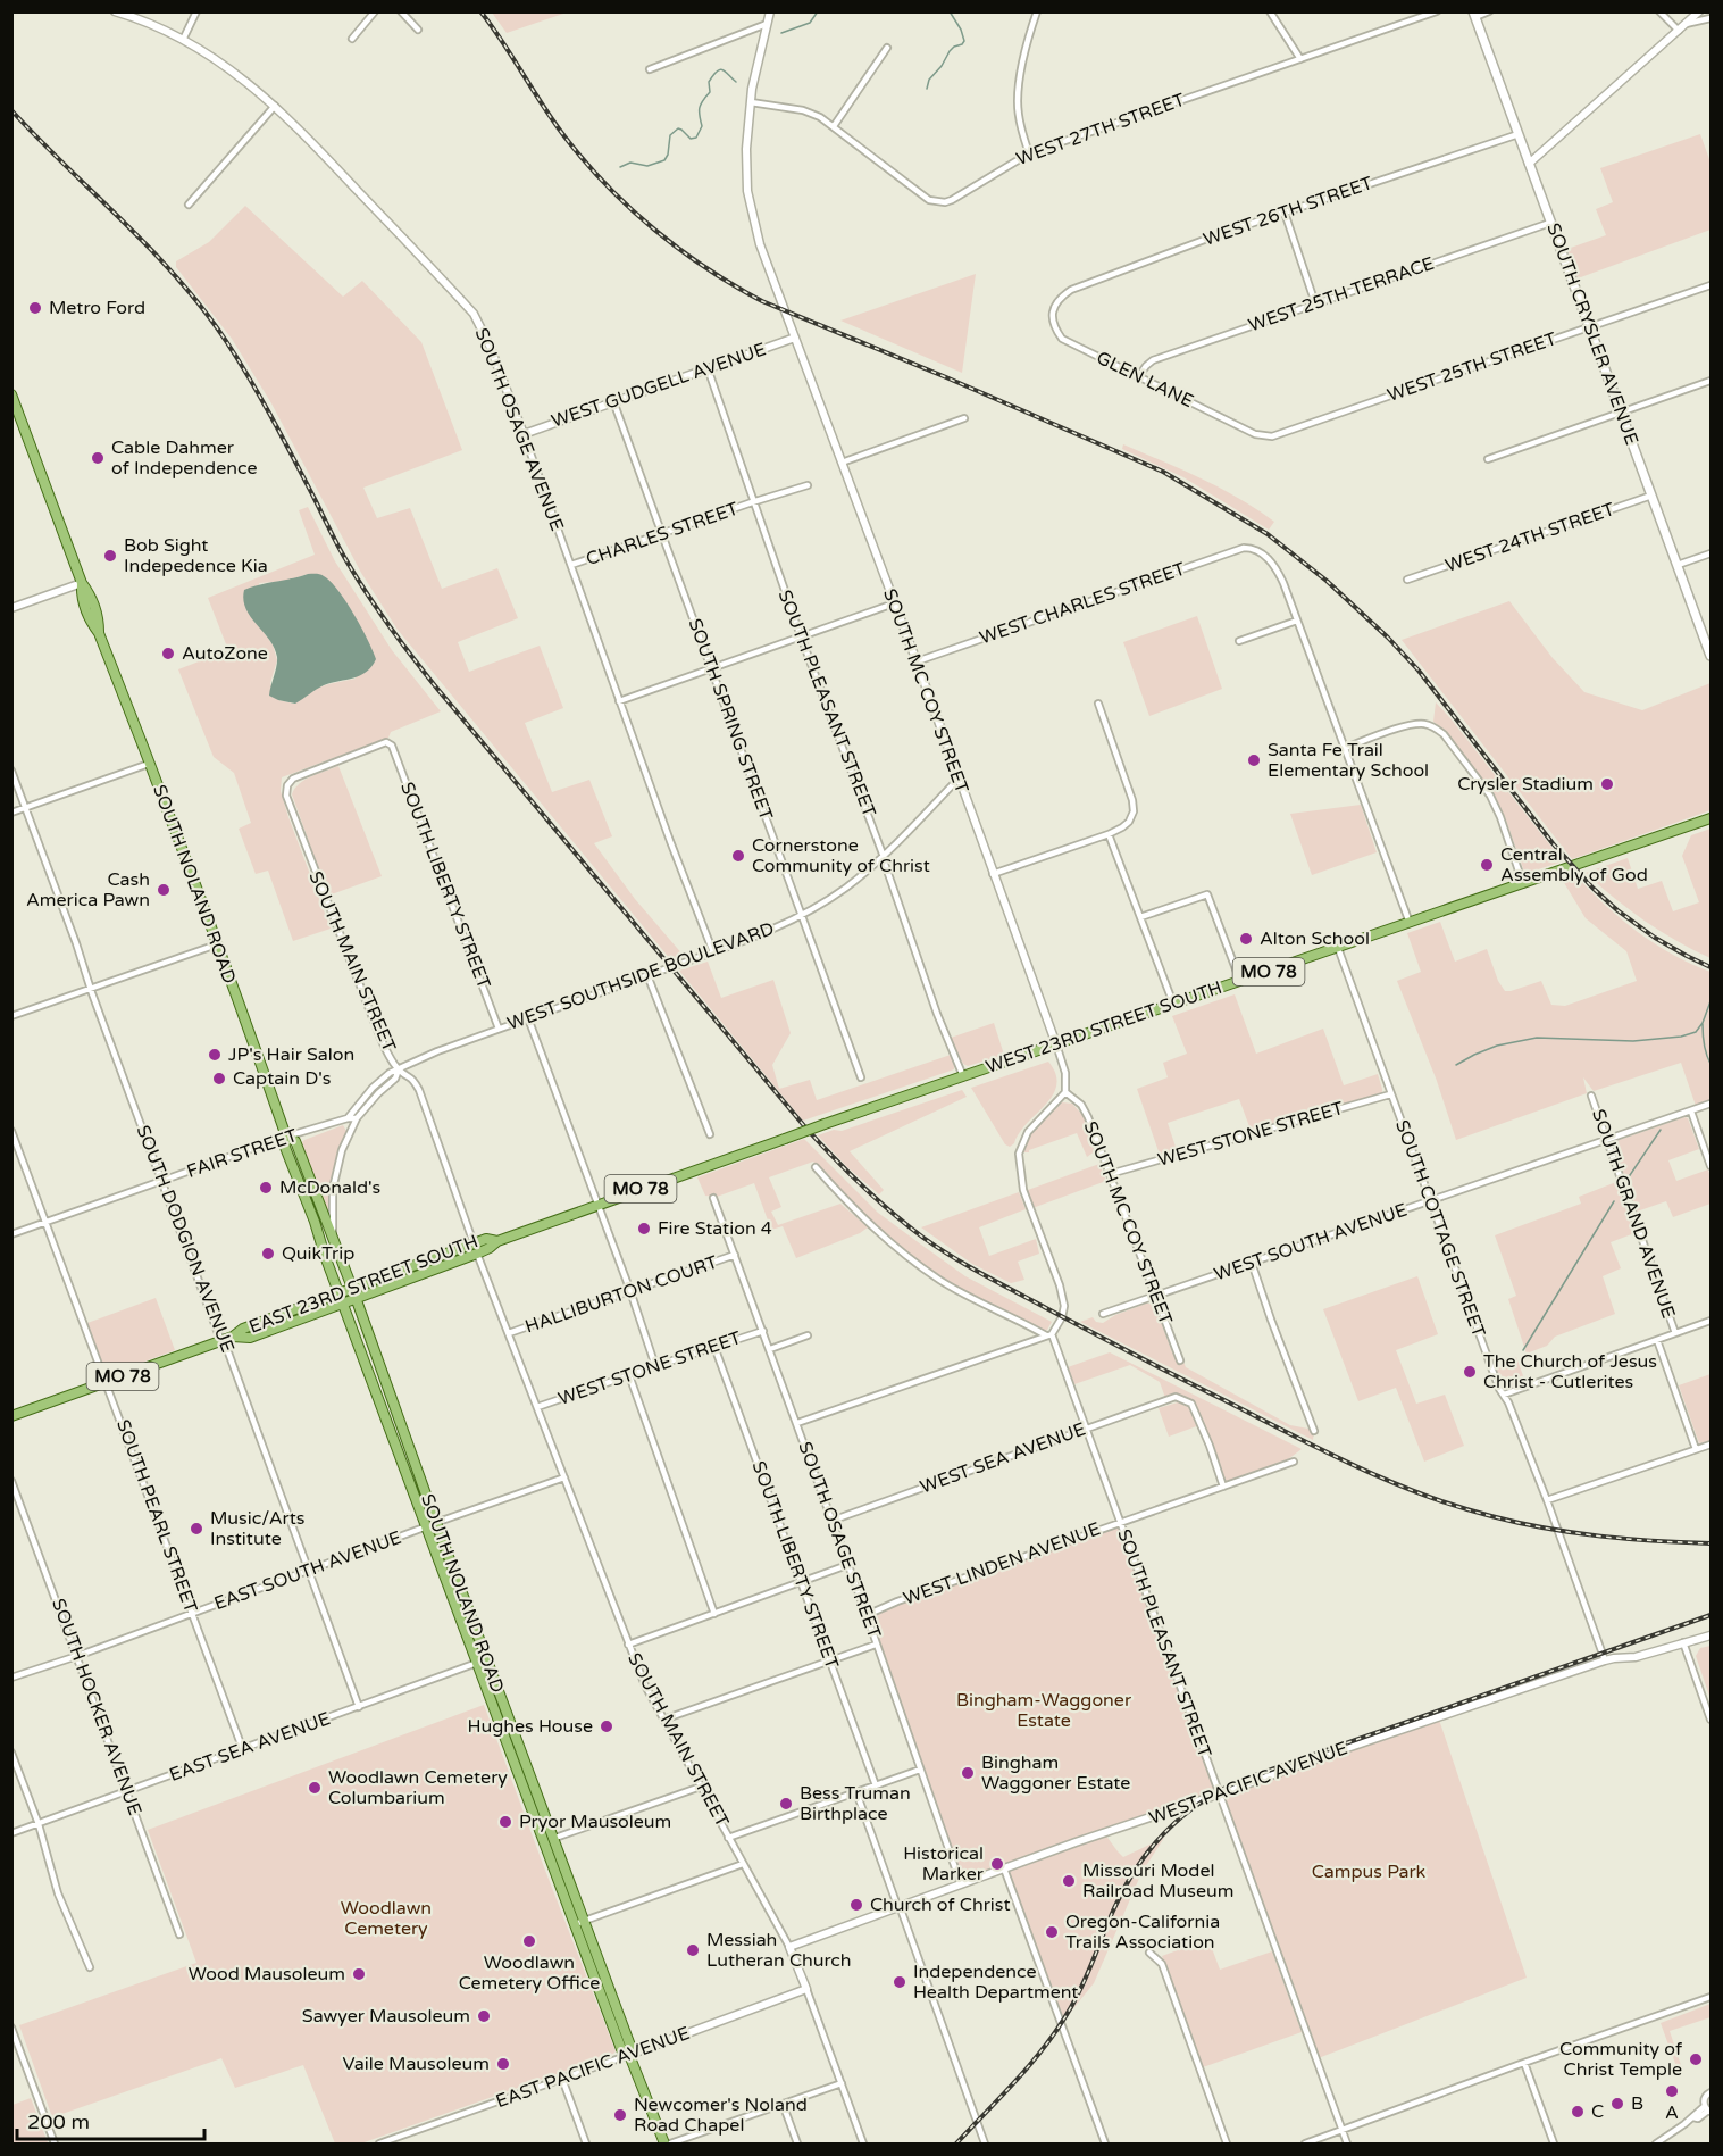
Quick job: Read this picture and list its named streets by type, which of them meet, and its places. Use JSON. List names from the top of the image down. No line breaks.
{"streets":{"main road":["SOUTH CRYSLER AVENUE","SOUTH NOLAND ROAD","MO 78","WEST 23RD STREET SOUTH","EAST 23RD STREET SOUTH"],"street":["WEST 27TH STREET","WEST 26TH STREET","WEST 25TH TERRACE","WEST 25TH STREET","GLEN LANE","WEST GUDGELL AVENUE","SOUTH OSAGE AVENUE","CHARLES STREET","WEST 24TH STREET","WEST CHARLES STREET","SOUTH MC COY STREET","SOUTH PLEASANT STREET","SOUTH SPRING STREET","SOUTH LIBERTY STREET","SOUTH MAIN STREET","WEST SOUTHSIDE BOULEVARD","WEST STONE STREET","FAIR STREET","SOUTH GRAND AVENUE","SOUTH COTTAGE STREET","SOUTH DODGION AVENUE","WEST SOUTH AVENUE","HALLIBURTON COURT","WEST SEA AVENUE","SOUTH PEARL STREET","SOUTH OSAGE STREET","WEST LINDEN AVENUE","EAST SOUTH AVENUE","SOUTH HOCKER AVENUE","EAST SEA AVENUE","WEST PACIFIC AVENUE","EAST PACIFIC AVENUE"]},"crossings":[["WEST 27TH STREET","SOUTH MC COY STREET"],["WEST 26TH STREET","SOUTH CRYSLER AVENUE"],["WEST 26TH STREET","GLEN LANE"],["WEST 25TH TERRACE","SOUTH CRYSLER AVENUE"],["WEST 25TH TERRACE","GLEN LANE"],["SOUTH CRYSLER AVENUE","WEST 25TH STREET"],["SOUTH CRYSLER AVENUE","WEST 24TH STREET"],["WEST 25TH STREET","GLEN LANE"],["WEST GUDGELL AVENUE","SOUTH OSAGE AVENUE"],["WEST GUDGELL AVENUE","SOUTH MC COY STREET"],["WEST GUDGELL AVENUE","SOUTH PLEASANT STREET"],["WEST GUDGELL AVENUE","SOUTH SPRING STREET"],["SOUTH OSAGE AVENUE","CHARLES STREET"],["SOUTH OSAGE AVENUE","WEST SOUTHSIDE BOULEVARD"],["CHARLES STREET","SOUTH PLEASANT STREET"],["CHARLES STREET","SOUTH SPRING STREET"],["WEST CHARLES STREET","SOUTH MC COY STREET"],["SOUTH MC COY STREET","WEST SOUTHSIDE BOULEVARD"],["SOUTH MC COY STREET","WEST 23RD STREET SOUTH"],["SOUTH MC COY STREET","WEST STONE STREET"],["SOUTH MC COY STREET","WEST SOUTH AVENUE"],["SOUTH PLEASANT STREET","WEST SOUTHSIDE BOULEVARD"],["SOUTH PLEASANT STREET","WEST 23RD STREET SOUTH"],["SOUTH PLEASANT STREET","WEST SEA AVENUE"],["SOUTH PLEASANT STREET","WEST LINDEN AVENUE"],["SOUTH PLEASANT STREET","WEST PACIFIC AVENUE"],["SOUTH SPRING STREET","WEST SOUTHSIDE BOULEVARD"],["SOUTH NOLAND ROAD","FAIR STREET"],["SOUTH NOLAND ROAD","EAST 23RD STREET SOUTH"],["SOUTH NOLAND ROAD","EAST SOUTH AVENUE"],["SOUTH NOLAND ROAD","EAST SEA AVENUE"],["SOUTH NOLAND ROAD","EAST PACIFIC AVENUE"],["SOUTH LIBERTY STREET","SOUTH MAIN STREET"],["SOUTH LIBERTY STREET","WEST SOUTHSIDE BOULEVARD"],["SOUTH LIBERTY STREET","WEST STONE STREET"],["SOUTH MAIN STREET","WEST SOUTHSIDE BOULEVARD"],["SOUTH MAIN STREET","WEST STONE STREET"],["SOUTH MAIN STREET","EAST 23RD STREET SOUTH"],["SOUTH MAIN STREET","HALLIBURTON COURT"],["SOUTH MAIN STREET","EAST SOUTH AVENUE"],["SOUTH MAIN STREET","WEST PACIFIC AVENUE"],["SOUTH MAIN STREET","EAST PACIFIC AVENUE"],["WEST 23RD STREET SOUTH","SOUTH COTTAGE STREET"],["WEST 23RD STREET SOUTH","EAST 23RD STREET SOUTH"],["WEST STONE STREET","SOUTH COTTAGE STREET"],["WEST STONE STREET","SOUTH OSAGE STREET"],["FAIR STREET","SOUTH DODGION AVENUE"],["FAIR STREET","SOUTH PEARL STREET"],["SOUTH GRAND AVENUE","WEST SOUTH AVENUE"],["SOUTH COTTAGE STREET","WEST SOUTH AVENUE"],["SOUTH COTTAGE STREET","WEST PACIFIC AVENUE"],["SOUTH DODGION AVENUE","EAST 23RD STREET SOUTH"],["SOUTH DODGION AVENUE","EAST SOUTH AVENUE"],["SOUTH DODGION AVENUE","EAST SEA AVENUE"],["EAST 23RD STREET SOUTH","SOUTH PEARL STREET"],["HALLIBURTON COURT","SOUTH OSAGE STREET"],["WEST SEA AVENUE","SOUTH OSAGE STREET"],["WEST SEA AVENUE","WEST LINDEN AVENUE"],["SOUTH PEARL STREET","EAST SOUTH AVENUE"],["SOUTH PEARL STREET","EAST SEA AVENUE"],["SOUTH OSAGE STREET","WEST LINDEN AVENUE"],["SOUTH OSAGE STREET","WEST PACIFIC AVENUE"],["EAST SOUTH AVENUE","SOUTH HOCKER AVENUE"],["SOUTH HOCKER AVENUE","EAST SEA AVENUE"]],"parks":["Bingham-Waggoner Estate","Campus Park","Woodlawn Cemetery"],"places":["Metro Ford","Cable Dahmer of Independence","Bob Sight Indepedence Kia","AutoZone","Santa Fe Trail Elementary School","Crysler Stadium","Cornerstone Community of Christ","Central Assembly of God","Cash America Pawn","Alton School","JP's Hair Salon","Captain D's","McDonald's","Fire Station 4","QuikTrip","The Church of Jesus Christ - Cutlerites","Music/Arts Institute","Hughes House","Bingham Waggoner Estate","Woodlawn Cemetery Columbarium","Bess Truman Birthplace","Pryor Mausoleum","Historical Marker","Missouri Model Railroad Museum","Church of Christ","Oregon-California Trails Association","Woodlawn Cemetery Office","Messiah Lutheran Church","Wood Mausoleum","Independence Health Department","Sawyer Mausoleum","Community of Christ Temple","Vaile Mausoleum","A","B","C","Newcomer's Noland Road Chapel"],"scale_bar":"200 m"}
